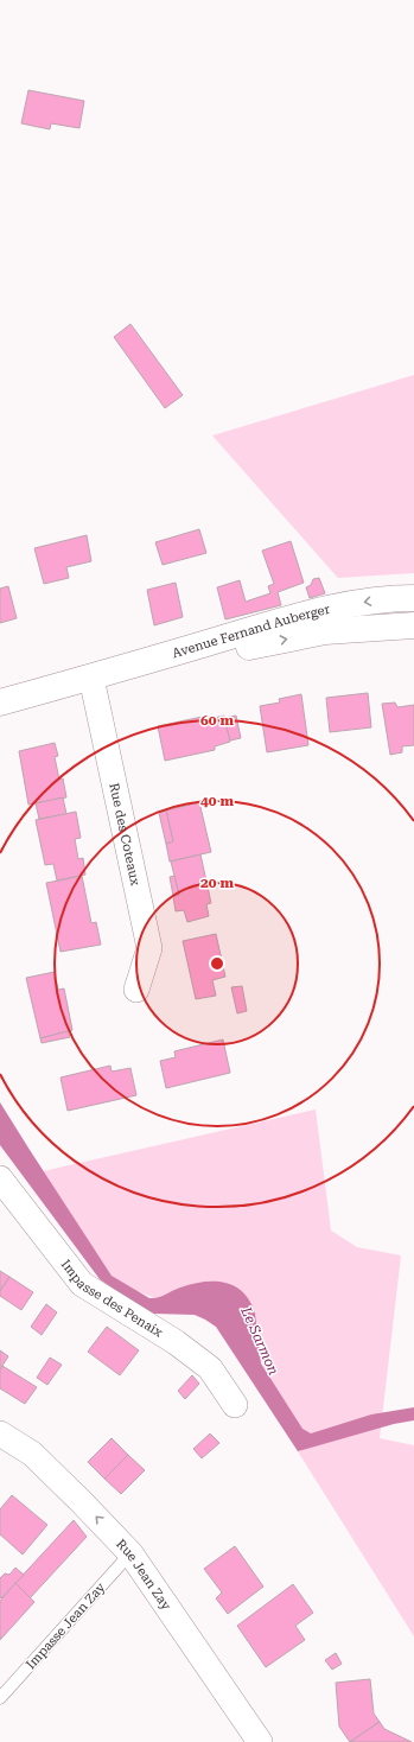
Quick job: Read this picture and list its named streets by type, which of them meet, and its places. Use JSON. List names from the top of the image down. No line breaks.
{"streets":{"main road":["Avenue Fernand Auberger"],"street":["Rue des Coteaux","Impasse des Penaix","Rue Jean Zay"],"lane":["Impasse Jean Zay"]},"crossings":[["Avenue Fernand Auberger","Rue des Coteaux"],["Rue Jean Zay","Impasse Jean Zay"]],"one_way":["Rue Jean Zay"],"water":["Le Sarmon"],"rings":["60 m","40 m","20 m"]}
